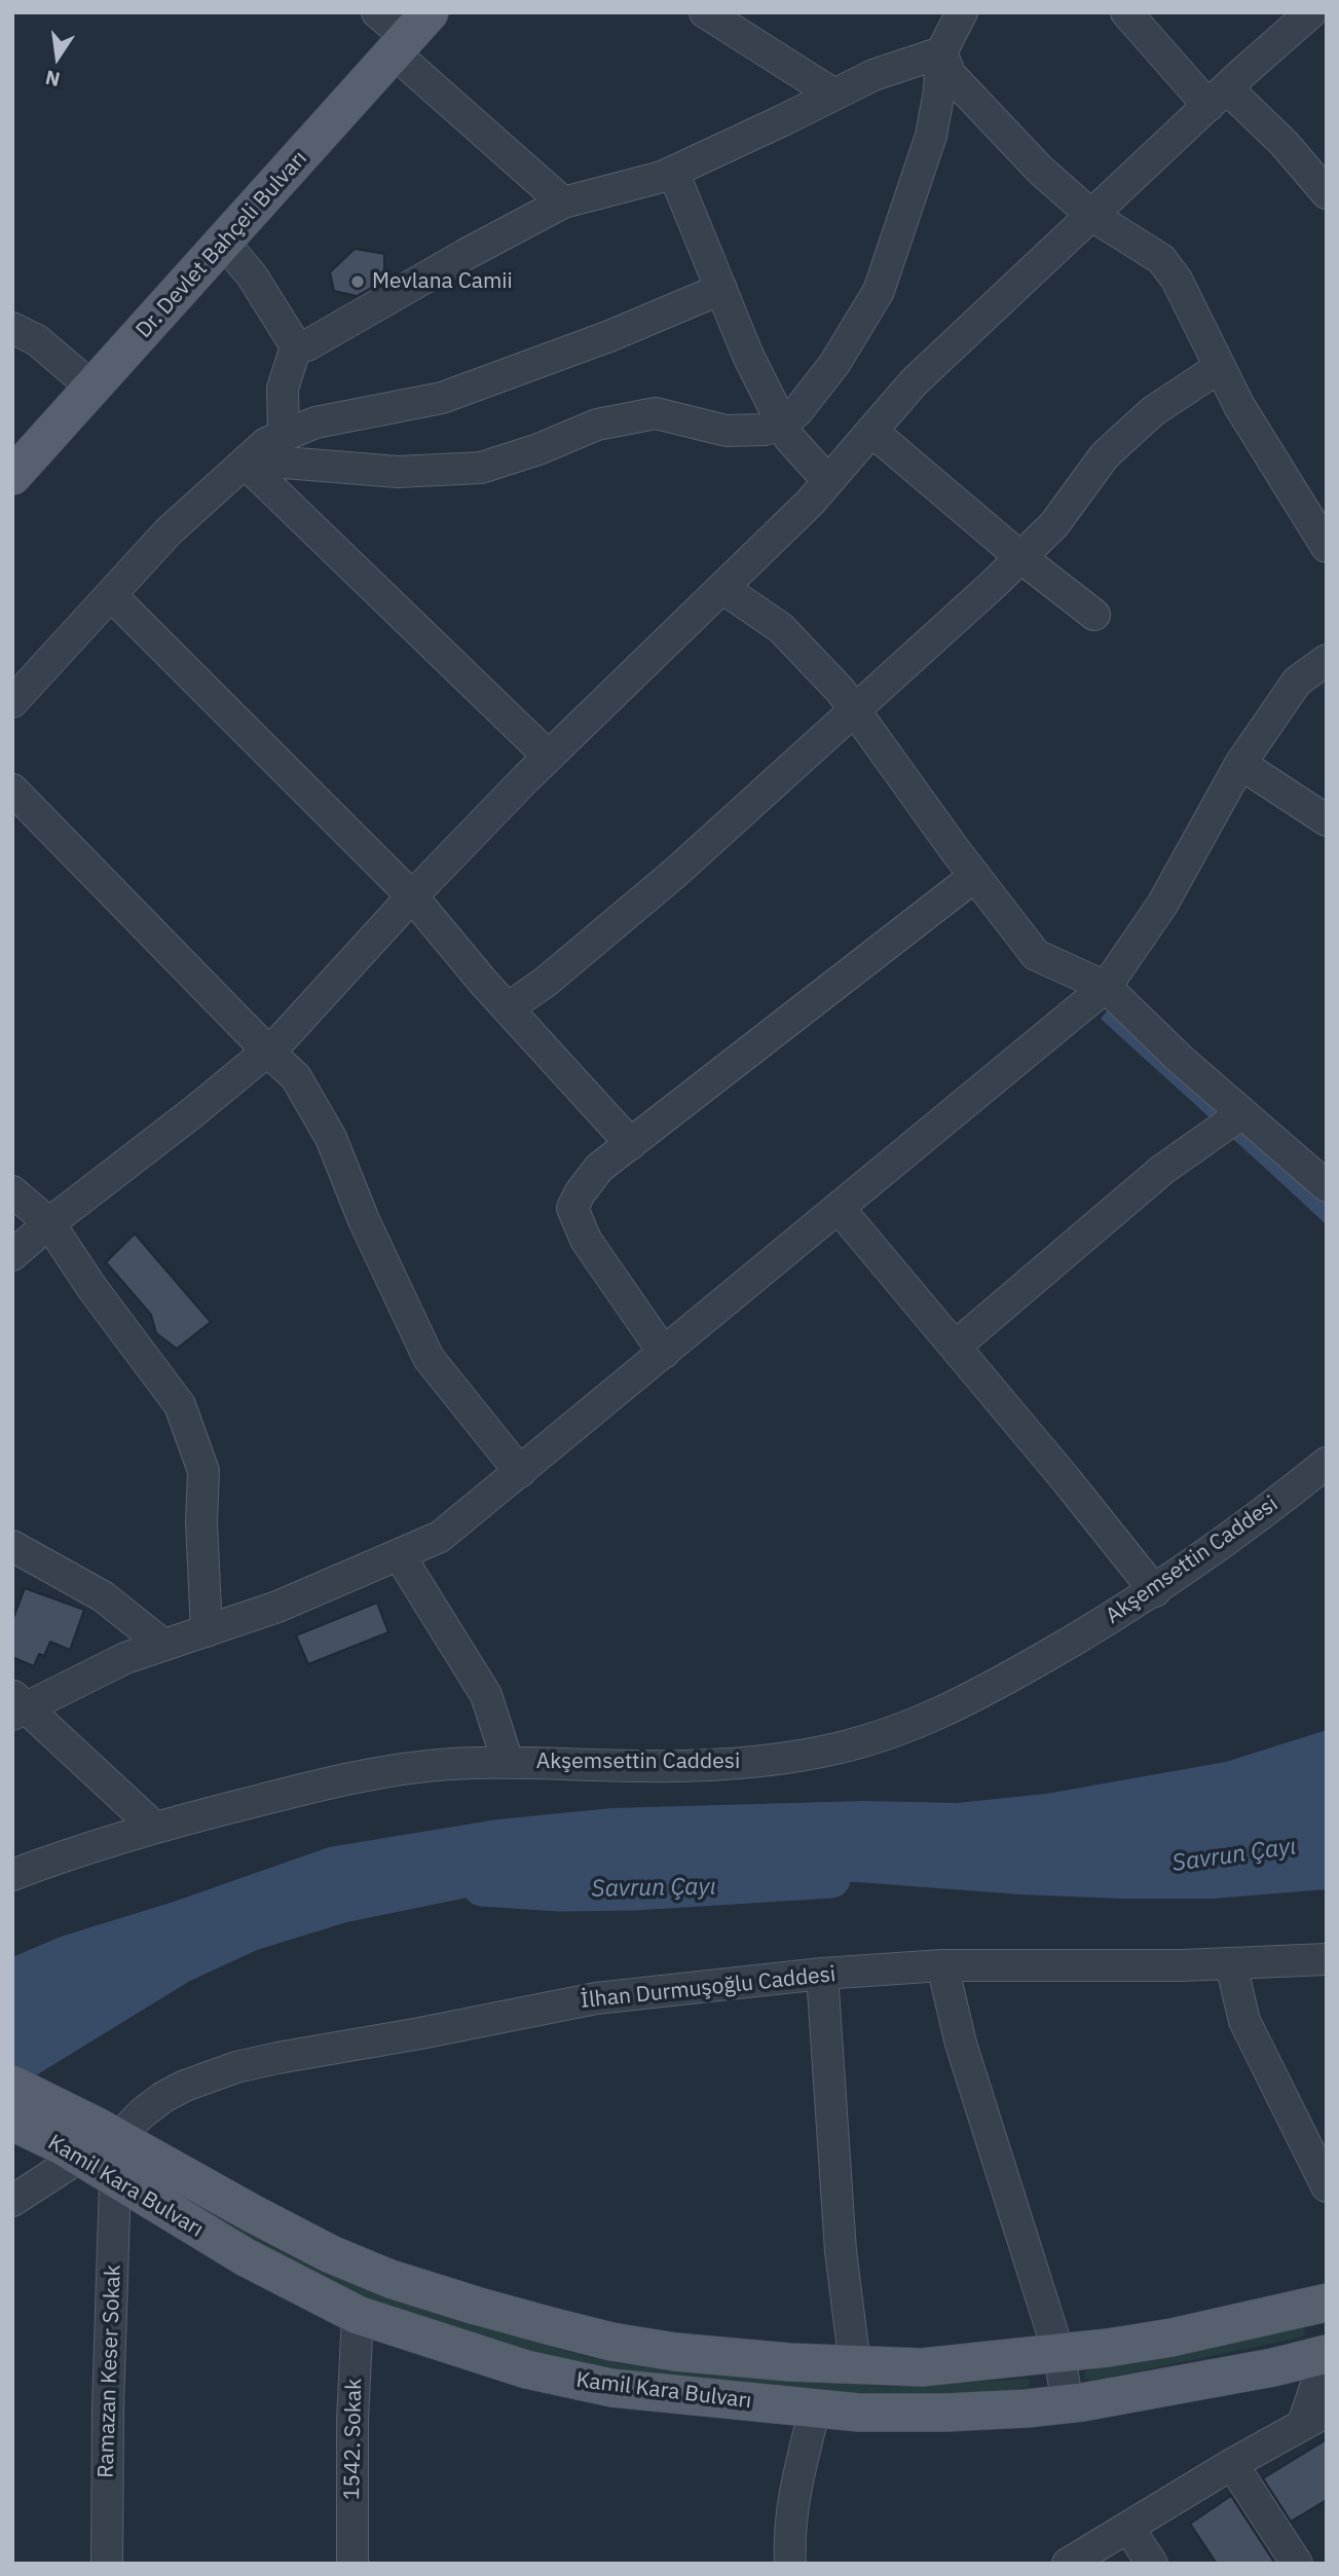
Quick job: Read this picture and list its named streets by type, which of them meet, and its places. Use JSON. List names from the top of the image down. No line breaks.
{"streets":{"main road":["Dr. Devlet Bahçeli Bulvarı","Kamil Kara Bulvarı"],"street":["Akşemsettin Caddesi","İlhan Durmuşoğlu Caddesi","Ramazan Keser Sokak","1542. Sokak"]},"crossings":[["İlhan Durmuşoğlu Caddesi","Kamil Kara Bulvarı"],["Kamil Kara Bulvarı","Ramazan Keser Sokak"],["Kamil Kara Bulvarı","1542. Sokak"]],"water":["Savrun Çayı"],"places":["Mevlana Camii"],"north":"bottom"}
